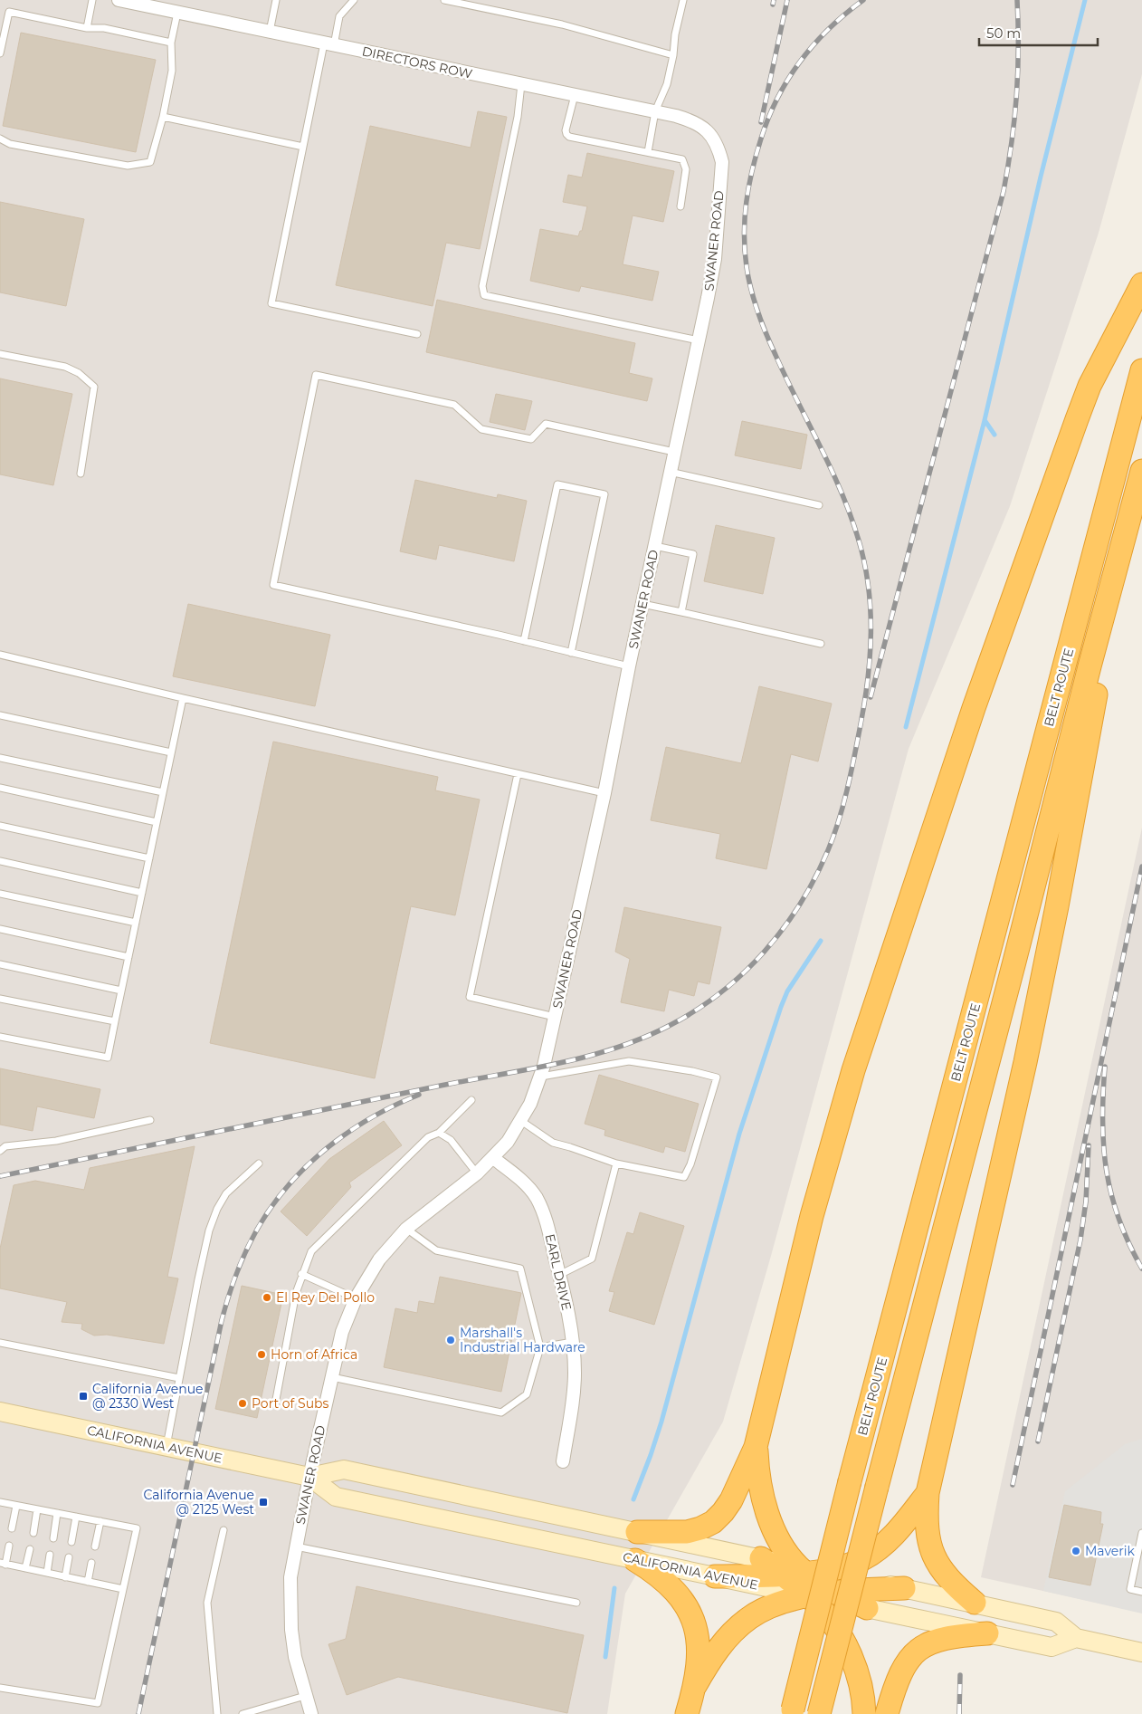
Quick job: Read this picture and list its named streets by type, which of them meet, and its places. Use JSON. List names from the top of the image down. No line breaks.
{"streets":{"highway":["BELT ROUTE"],"main road":["CALIFORNIA AVENUE"],"street":["DIRECTORS ROW","SWANER ROAD","EARL DRIVE"]},"crossings":[["DIRECTORS ROW","SWANER ROAD"],["SWANER ROAD","EARL DRIVE"],["SWANER ROAD","CALIFORNIA AVENUE"]],"places":{"other":["El Rey Del Pollo","Marshall's Industrial Hardware","Horn of Africa","Port of Subs","Maverik"],"transit":["California Avenue @ 2330 West","California Avenue @ 2125 West"]},"scale_bar":"50 m"}
